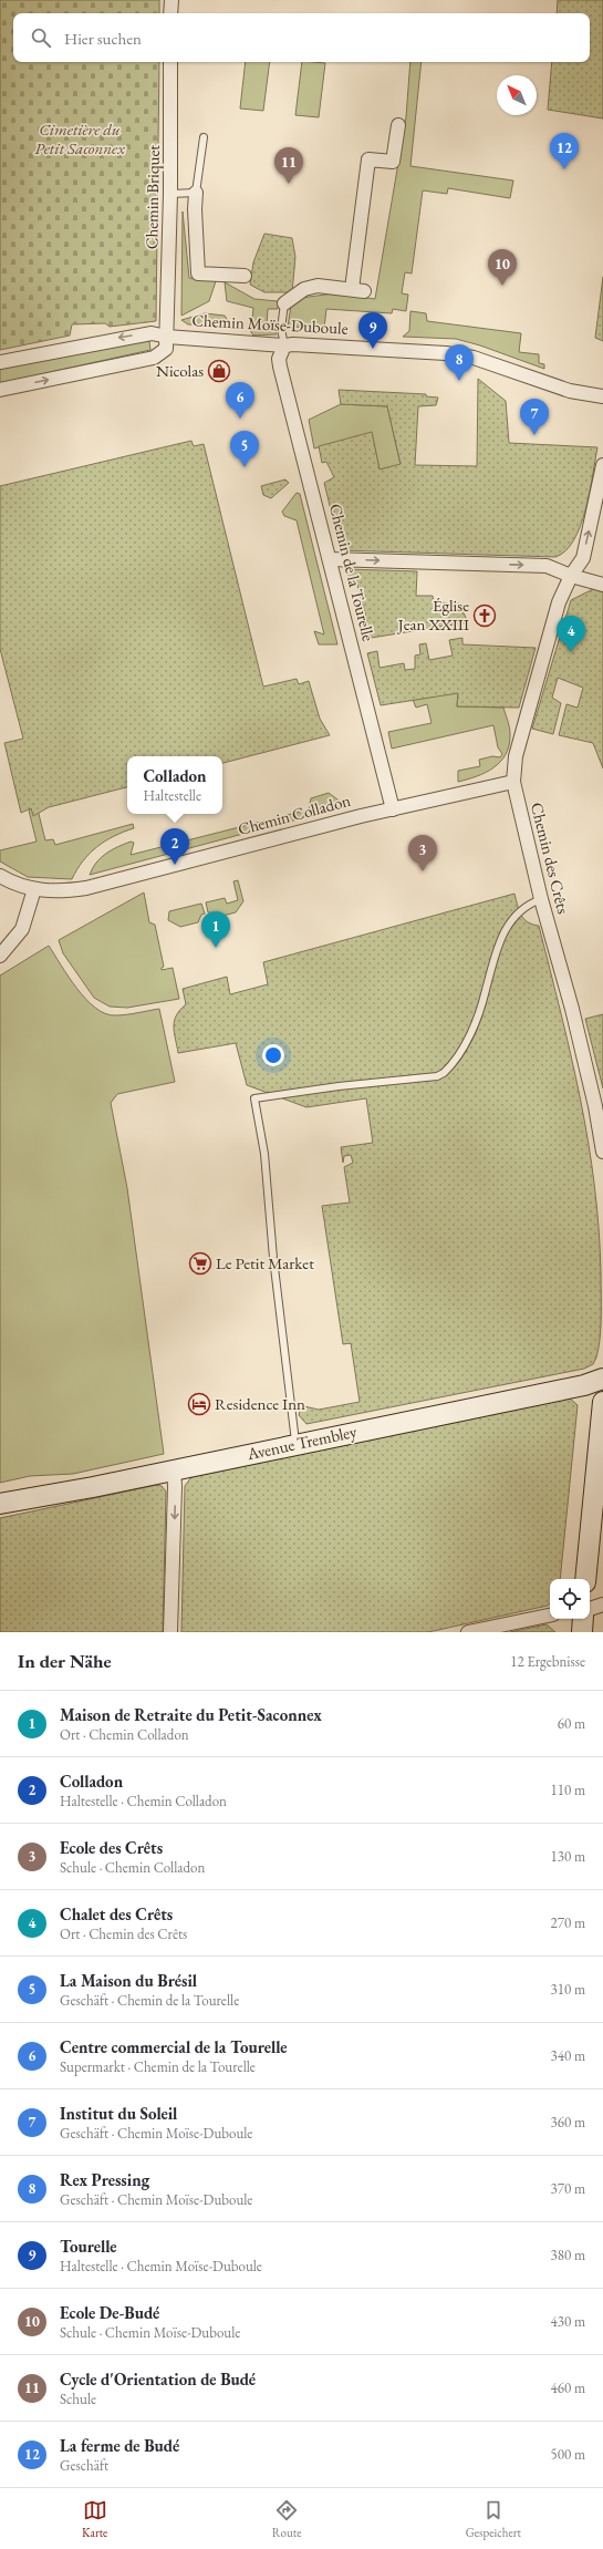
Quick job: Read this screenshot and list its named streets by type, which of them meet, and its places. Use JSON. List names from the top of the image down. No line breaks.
{"streets":{"street":["Chemin Briquet","Chemin Moïse-Duboule","Chemin de la Tourelle","Chemin Colladon","Chemin des Crêts","Avenue Trembley"]},"crossings":[["Chemin Briquet","Chemin Moïse-Duboule"],["Chemin Moïse-Duboule","Chemin de la Tourelle"],["Chemin de la Tourelle","Chemin Colladon"],["Chemin Colladon","Chemin des Crêts"]],"parks":["Cimetière du Petit Saconnex"],"places":{"shop":["Nicolas"],"church":["Église Jean XXIII"],"supermarket":["Le Petit Market"],"hotel":["Residence Inn"]},"north":"top left","page":{"search":"Hier suchen","pins":["12","11","10","9","8","6","7","5","4","2","3","1"],"popup":["Colladon","Haltestelle"],"heading":["In der Nähe","12 Ergebnisse"],"list":[{"mark":"1","name":"Maison de Retraite du Petit-Saconnex","note":"Ort · Chemin Colladon","value":"60 m"},{"mark":"2","name":"Colladon","note":"Haltestelle · Chemin Colladon","value":"110 m"},{"mark":"3","name":"Ecole des Crêts","note":"Schule · Chemin Colladon","value":"130 m"},{"mark":"4","name":"Chalet des Crêts","note":"Ort · Chemin des Crêts","value":"270 m"},{"mark":"5","name":"La Maison du Brésil","note":"Geschäft · Chemin de la Tourelle","value":"310 m"},{"mark":"6","name":"Centre commercial de la Tourelle","note":"Supermarkt · Chemin de la Tourelle","value":"340 m"},{"mark":"7","name":"Institut du Soleil","note":"Geschäft · Chemin Moïse-Duboule","value":"360 m"},{"mark":"8","name":"Rex Pressing","note":"Geschäft · Chemin Moïse-Duboule","value":"370 m"},{"mark":"9","name":"Tourelle","note":"Haltestelle · Chemin Moïse-Duboule","value":"380 m"},{"mark":"10","name":"Ecole De-Budé","note":"Schule · Chemin Moïse-Duboule","value":"430 m"},{"mark":"11","name":"Cycle d'Orientation de Budé","note":"Schule","value":"460 m"},{"mark":"12","name":"La ferme de Budé","note":"Geschäft","value":"500 m"}],"nav":["Karte","Route","Gespeichert"]}}
